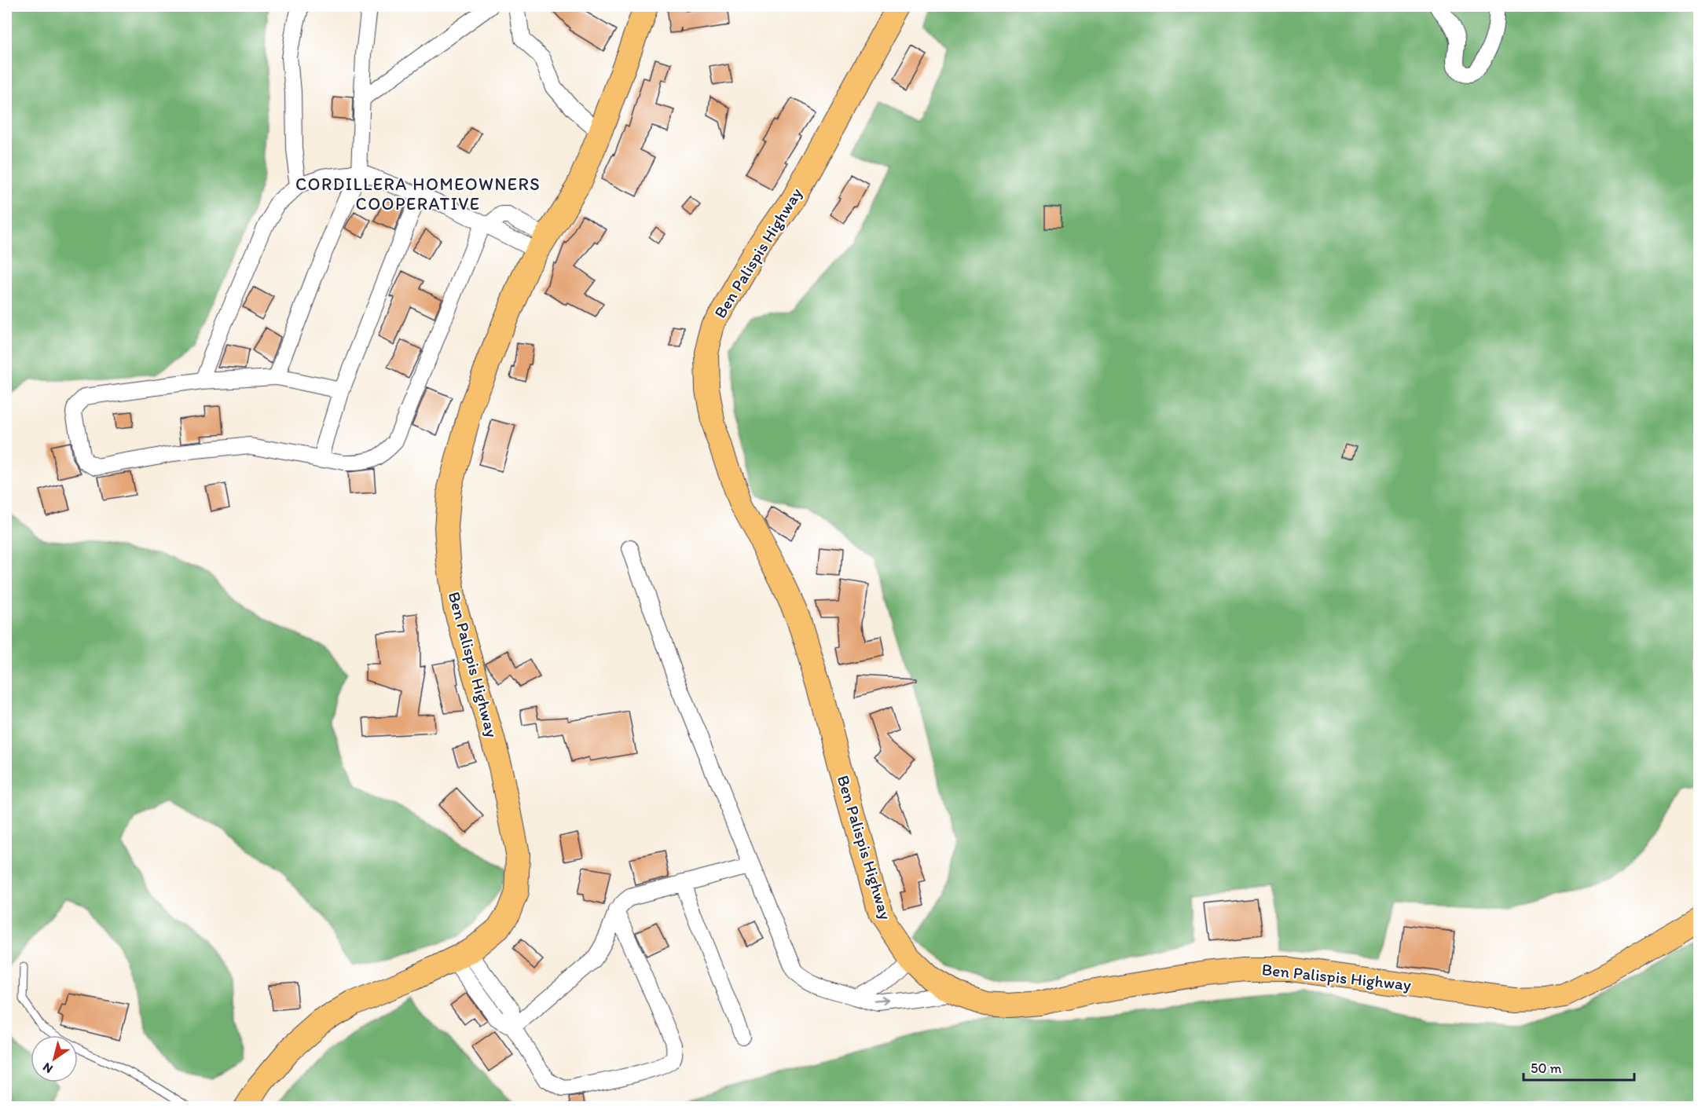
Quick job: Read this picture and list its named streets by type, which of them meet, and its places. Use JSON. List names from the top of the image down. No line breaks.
{"streets":{"main road":["Ben Palispis Highway"]},"districts":["CORDILLERA HOMEOWNERS COOPERATIVE"],"scale_bar":"50 m","north":"bottom left"}
